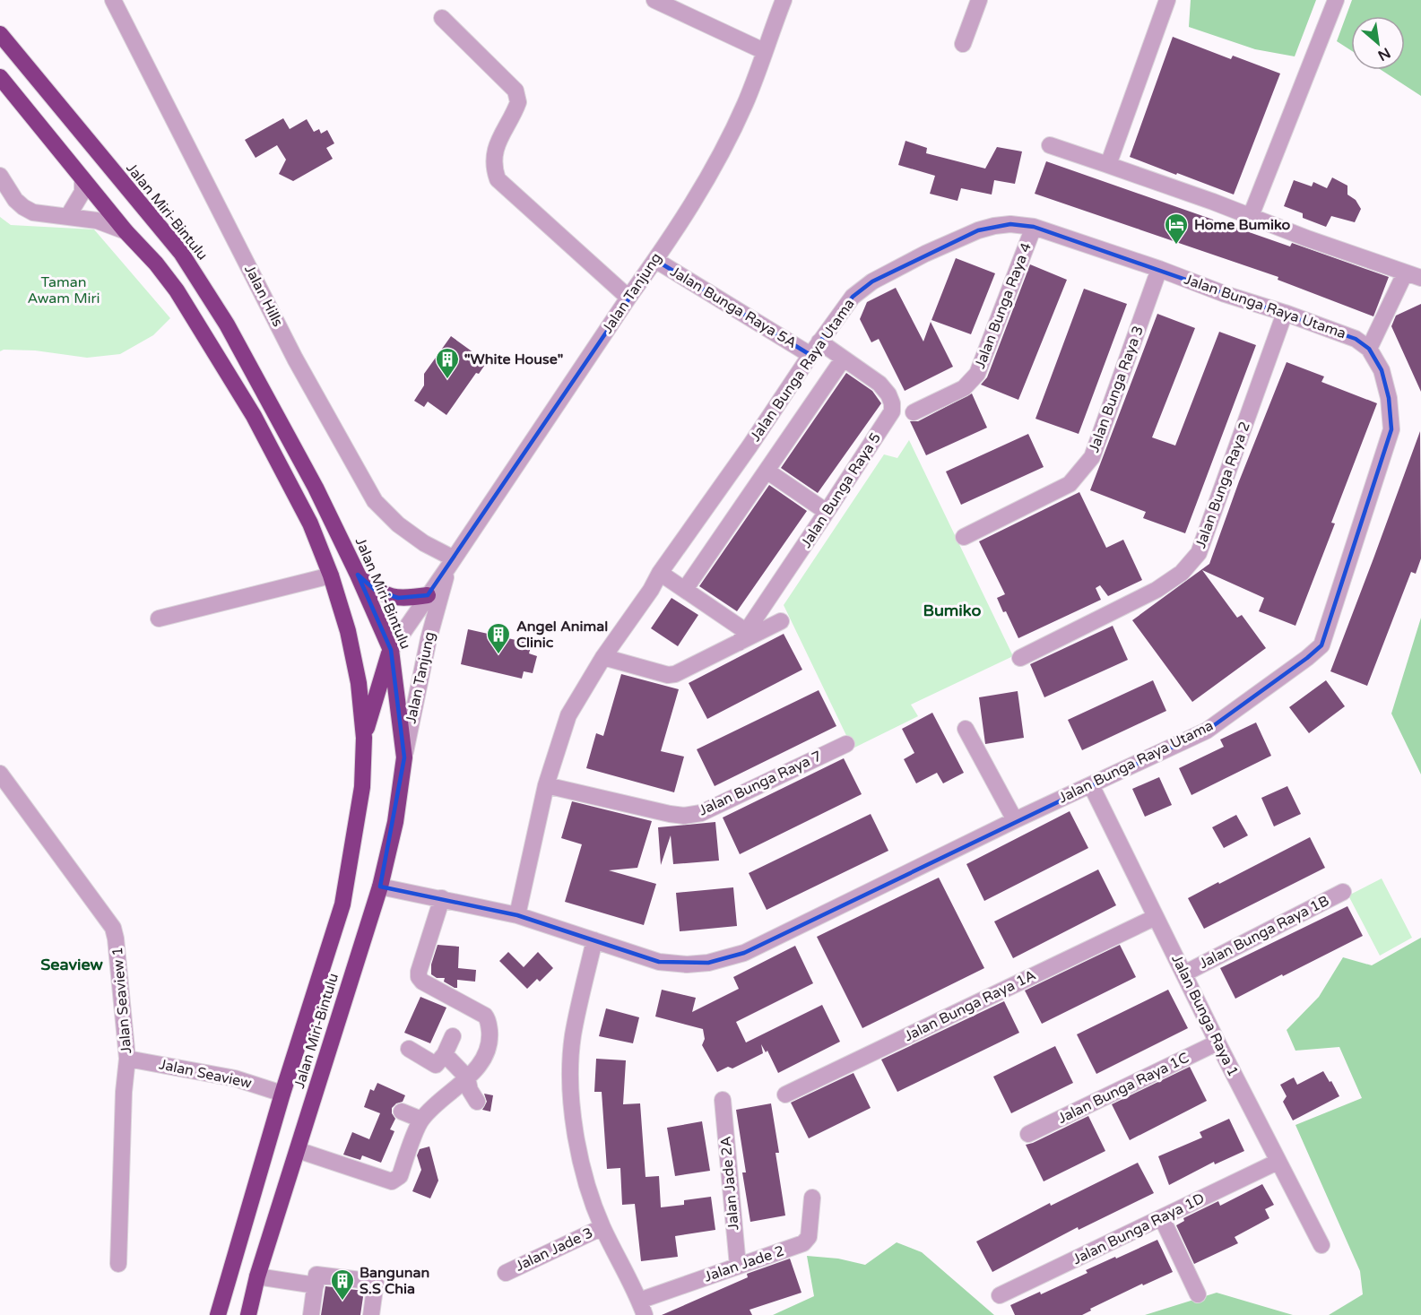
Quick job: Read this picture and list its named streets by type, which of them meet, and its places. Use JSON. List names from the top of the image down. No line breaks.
{"streets":{"highway":["Jalan Miri-Bintulu"],"street":["Jalan Tanjung","Jalan Hills","Jalan Bunga Raya 4","Jalan Bunga Raya Utama","Jalan Bunga Raya 5A","Jalan Bunga Raya 3","Jalan Bunga Raya 2","Jalan Bunga Raya 5","Jalan Bunga Raya 7","Jalan Bunga Raya 1B","Jalan Seaview 1","Jalan Bunga Raya 1A","Jalan Bunga Raya 1","Jalan Seaview","Jalan Bunga Raya 1C","Jalan Jade 2A","Jalan Bunga Raya 1D","Jalan Jade 3","Jalan Jade 2"]},"crossings":[["Jalan Miri-Bintulu","Jalan Tanjung"],["Jalan Miri-Bintulu","Jalan Bunga Raya Utama"],["Jalan Miri-Bintulu","Jalan Seaview"],["Jalan Tanjung","Jalan Hills"],["Jalan Tanjung","Jalan Bunga Raya 5A"],["Jalan Bunga Raya 4","Jalan Bunga Raya Utama"],["Jalan Bunga Raya Utama","Jalan Bunga Raya 5A"],["Jalan Bunga Raya Utama","Jalan Bunga Raya 3"],["Jalan Bunga Raya Utama","Jalan Bunga Raya 2"],["Jalan Bunga Raya Utama","Jalan Bunga Raya 5"],["Jalan Bunga Raya Utama","Jalan Bunga Raya 7"],["Jalan Bunga Raya Utama","Jalan Bunga Raya 1"],["Jalan Bunga Raya 5A","Jalan Bunga Raya 5"],["Jalan Bunga Raya 1B","Jalan Bunga Raya 1"],["Jalan Seaview 1","Jalan Seaview"],["Jalan Bunga Raya 1A","Jalan Bunga Raya 1"],["Jalan Bunga Raya 1","Jalan Bunga Raya 1C"],["Jalan Bunga Raya 1","Jalan Bunga Raya 1D"],["Jalan Jade 2A","Jalan Jade 2"]],"districts":["Bumiko","Seaview"],"parks":["Taman Awam Miri"],"places":{"hotel":["Home Bumiko"],"building":["\"White House\"","Angel Animal Clinic","Bangunan S.S Chia"]},"north":"bottom right"}
